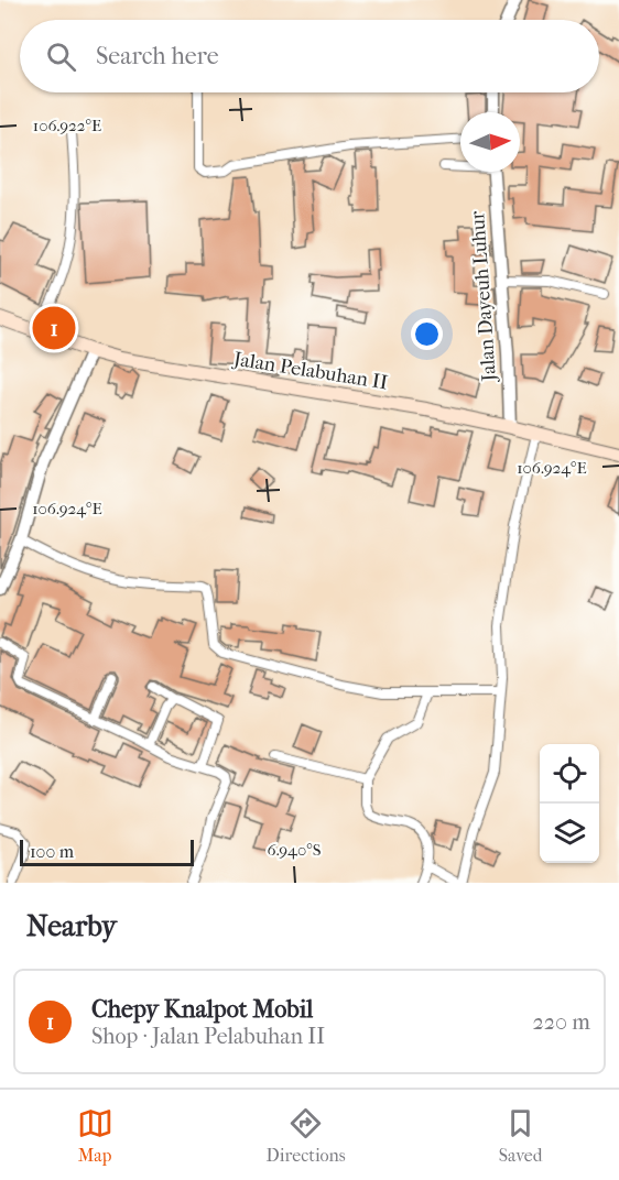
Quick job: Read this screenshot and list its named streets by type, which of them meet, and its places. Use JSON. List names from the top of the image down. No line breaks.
{"streets":{"main road":["Jalan Pelabuhan II"],"street":["Jalan Dayeuh Luhur"]},"crossings":[["Jalan Dayeuh Luhur","Jalan Pelabuhan II"]],"scale_bar":"100 m","north":"right","page":{"search":"Search here","pins":"1","scale":"100 m","heading":"Nearby","list":[{"mark":"1","name":"Chepy Knalpot Mobil","note":"Shop · Jalan Pelabuhan II","value":"220 m"}],"nav":["Map","Directions","Saved"]},"coordinates":["106.922°E","106.924°E","6.940°S"]}
